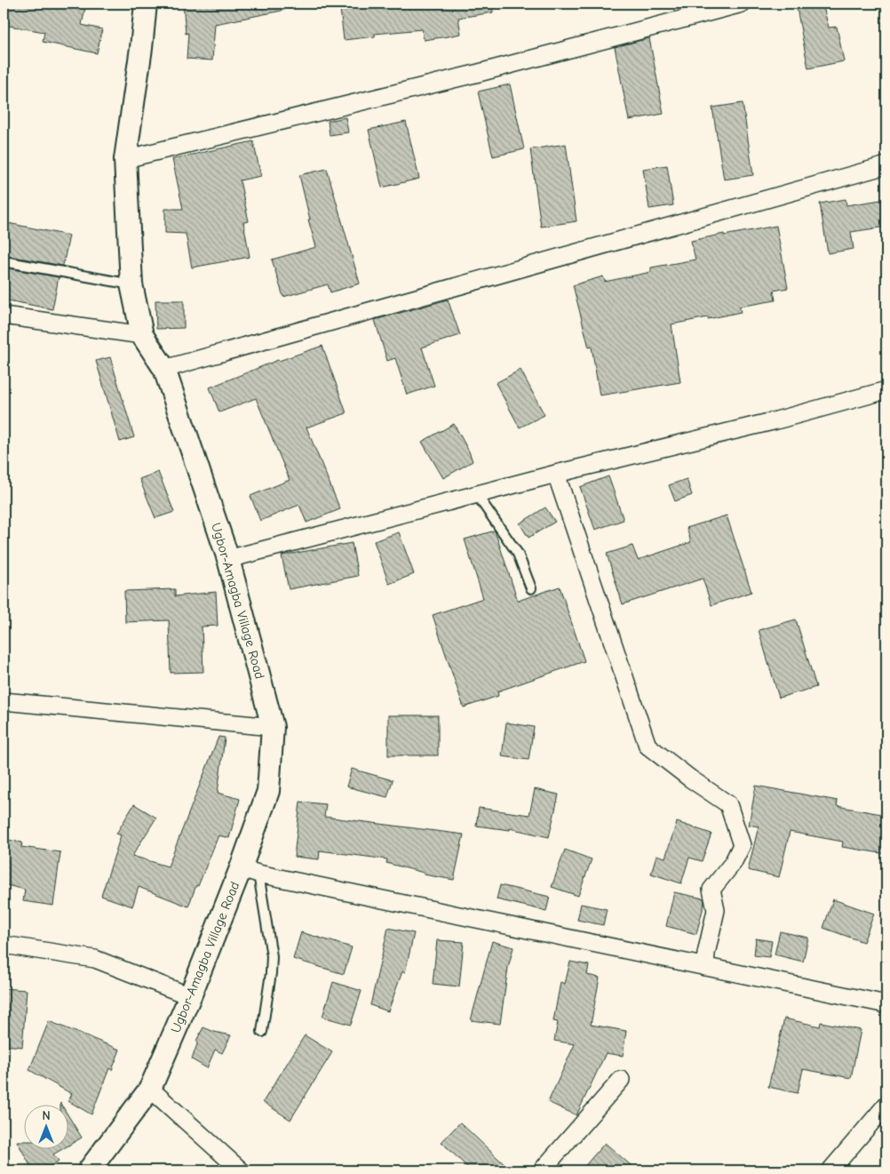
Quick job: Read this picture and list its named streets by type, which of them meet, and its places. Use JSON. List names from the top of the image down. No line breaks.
{"streets":{"street":["Ugbor-Amagba Village Road"]},"north":"top"}
